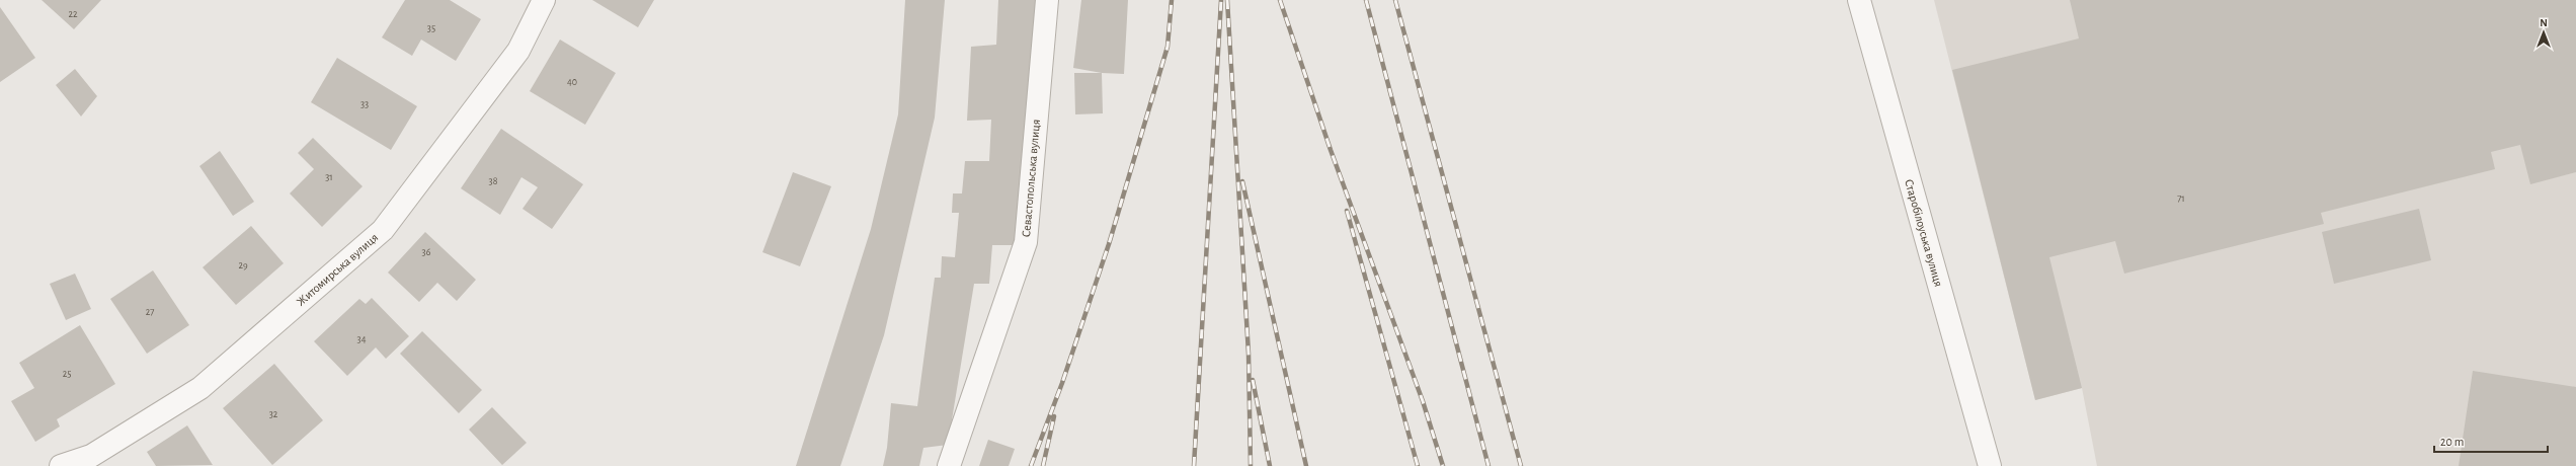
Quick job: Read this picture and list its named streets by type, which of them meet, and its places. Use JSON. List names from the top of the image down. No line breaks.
{"streets":{"street":["Севастопольська вулиця","Старобілоуська вулиця","Житомирська вулиця"]},"house_numbers":["22","35","40","33","31","38","71","36","29","27","34","25","32"],"scale_bar":"20 m","north":"top"}
